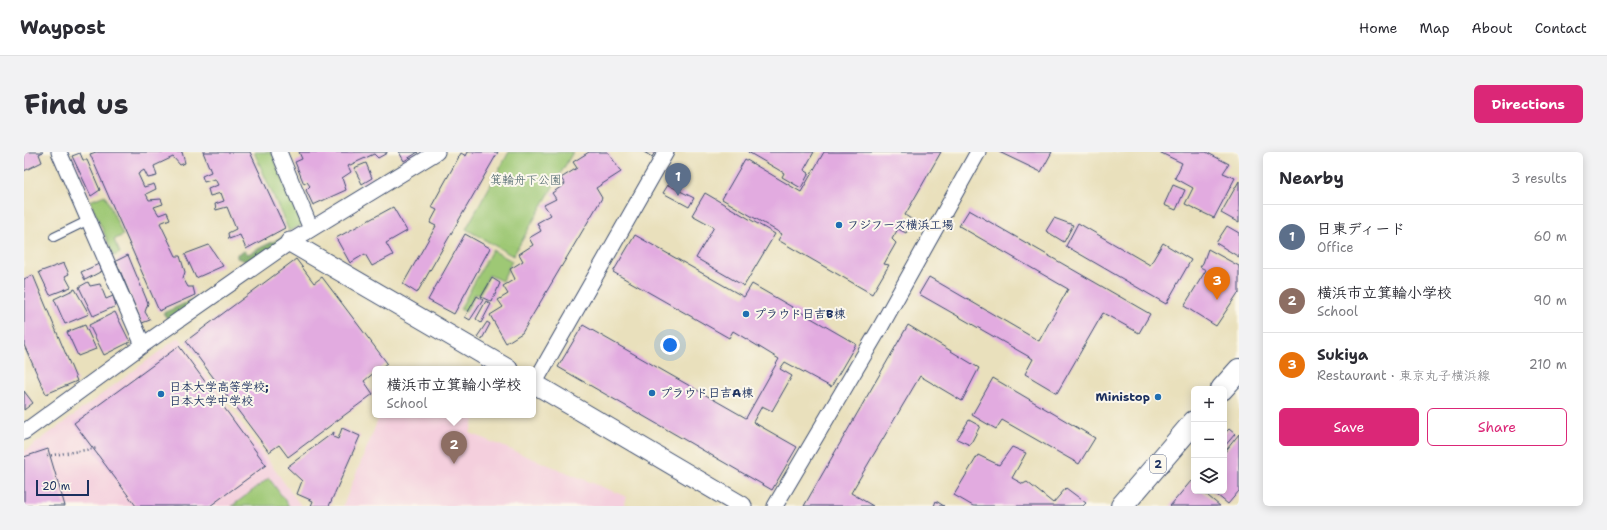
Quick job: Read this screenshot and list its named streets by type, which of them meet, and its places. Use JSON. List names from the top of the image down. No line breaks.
{"streets":{"main road":["2"]},"parks":["箕輪舟下公園"],"places":["フジフーズ横浜工場","プラウド日吉B棟","プラウド日吉A棟","日本大学高等学校; 日本大学中学校","Ministop"],"scale_bar":"20 m","page":{"header":"Waypost","nav":["Home","Map","About","Contact"],"title":"Find us","buttons":["Directions",["Save","Share"]],"heading":["Nearby","3 results"],"pins":["1","3","2"],"list":[{"mark":"1","name":"日東ディード","note":"Office","value":"60 m"},{"mark":"2","name":"横浜市立箕輪小学校","note":"School","value":"90 m"},{"mark":"3","name":"Sukiya","note":"Restaurant · 東京丸子横浜線","value":"210 m"}],"popup":["横浜市立箕輪小学校","School"],"map_buttons":["+","−"],"scale":"20 m"}}
